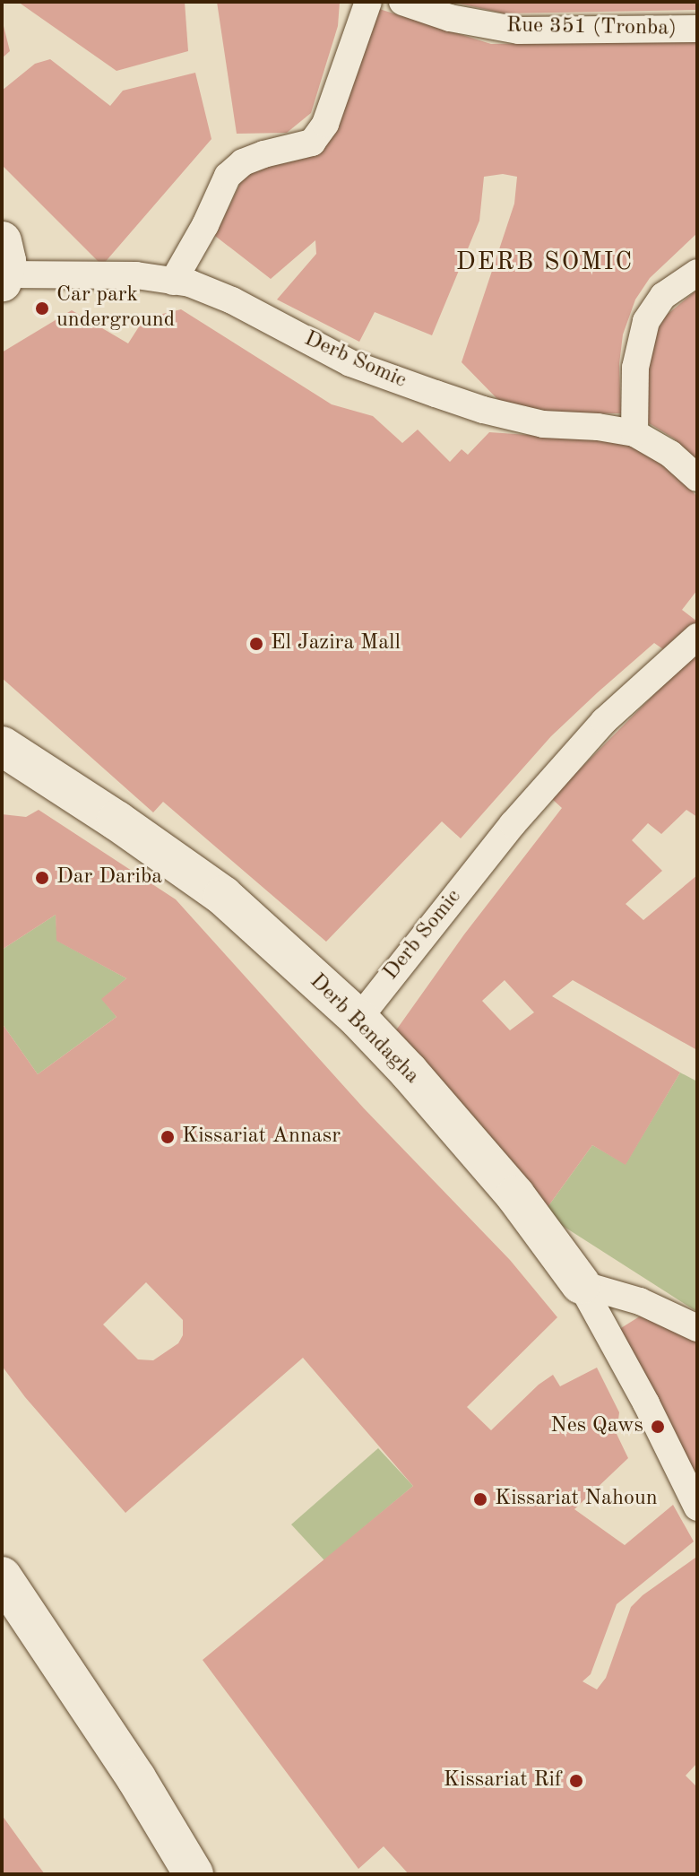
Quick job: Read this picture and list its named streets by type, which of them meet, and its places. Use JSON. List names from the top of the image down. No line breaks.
{"streets":{"street":["Derb Bendagha"],"lane":["Rue 351 (Tronba)","Derb Somic"]},"crossings":[["Derb Somic","Derb Bendagha"]],"districts":["DERB SOMIC"],"places":["Car park underground","El Jazira Mall","Dar Dariba","Kissariat Annasr","Nes Qaws","Kissariat Nahoun","Kissariat Rif"]}
